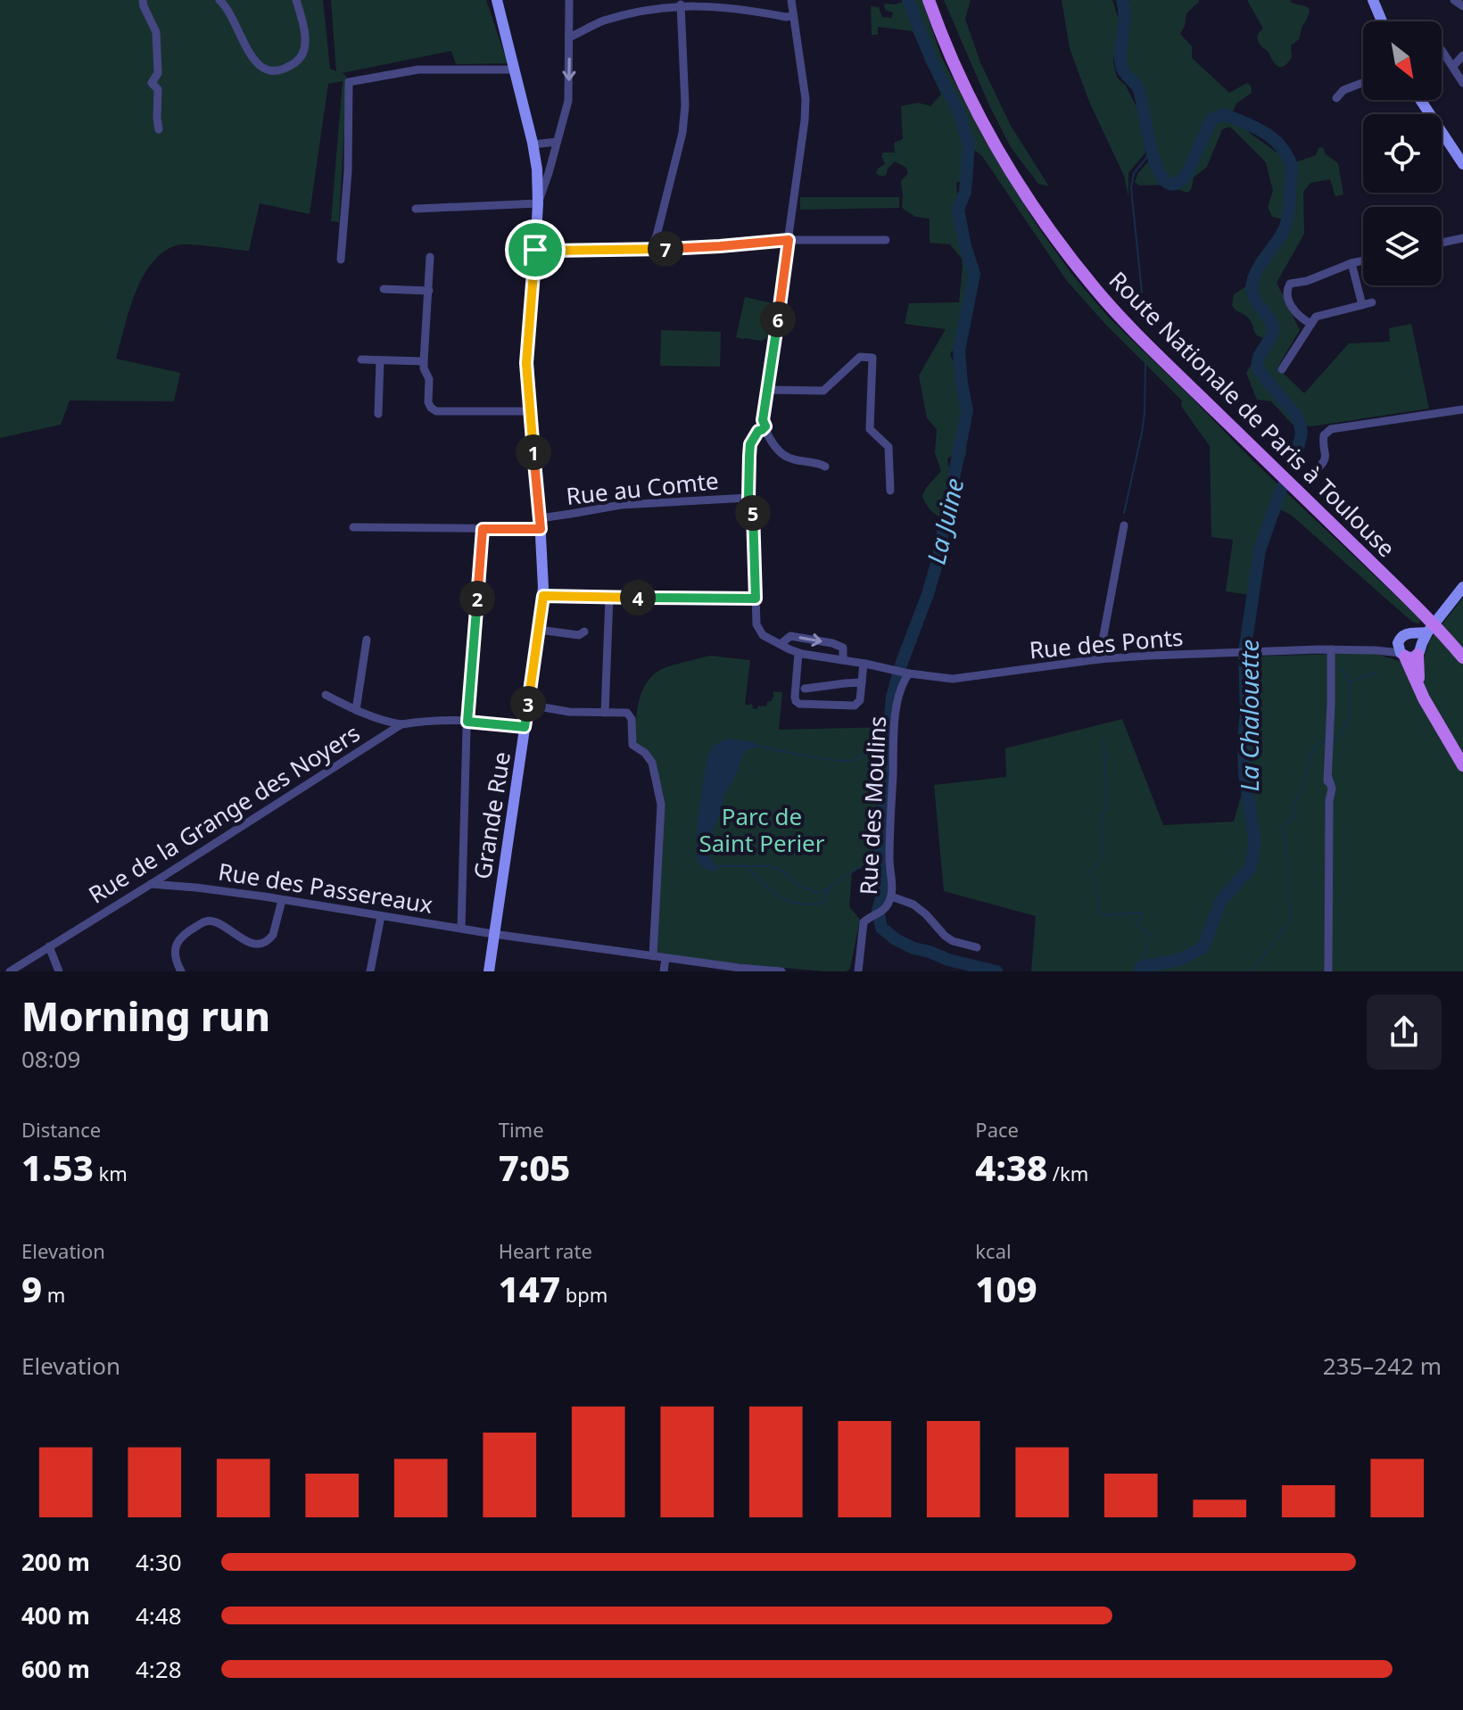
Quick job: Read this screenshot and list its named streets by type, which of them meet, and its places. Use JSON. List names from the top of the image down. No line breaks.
{"streets":{"main road":["Route Nationale de Paris à Toulouse","Grande Rue"],"street":["Rue au Comte","Rue des Ponts","Rue des Moulins","Rue de la Grange des Noyers","Rue des Passereaux"]},"crossings":[["Rue au Comte","Grande Rue"],["Rue des Ponts","Rue des Moulins"],["Rue de la Grange des Noyers","Grande Rue"],["Rue de la Grange des Noyers","Rue des Passereaux"],["Grande Rue","Rue des Passereaux"]],"water":["La Juine","La Chalouette"],"parks":["Parc de Saint Perier"],"north":"bottom right","page":{"pins":["7","6","1","5","4","2","3"],"heading":["Morning run","08:09"],"stats":[["Distance","1.53 km"],["Time","7:05"],["Pace","4:38 /km"],["Elevation","9 m"],["Heart rate","147 bpm"],["kcal","109"]],"chart":["Elevation","235–242 m"],"list":[{"name":"200 m","note":"4:30"},{"name":"400 m","note":"4:48"},{"name":"600 m","note":"4:28"}]}}
